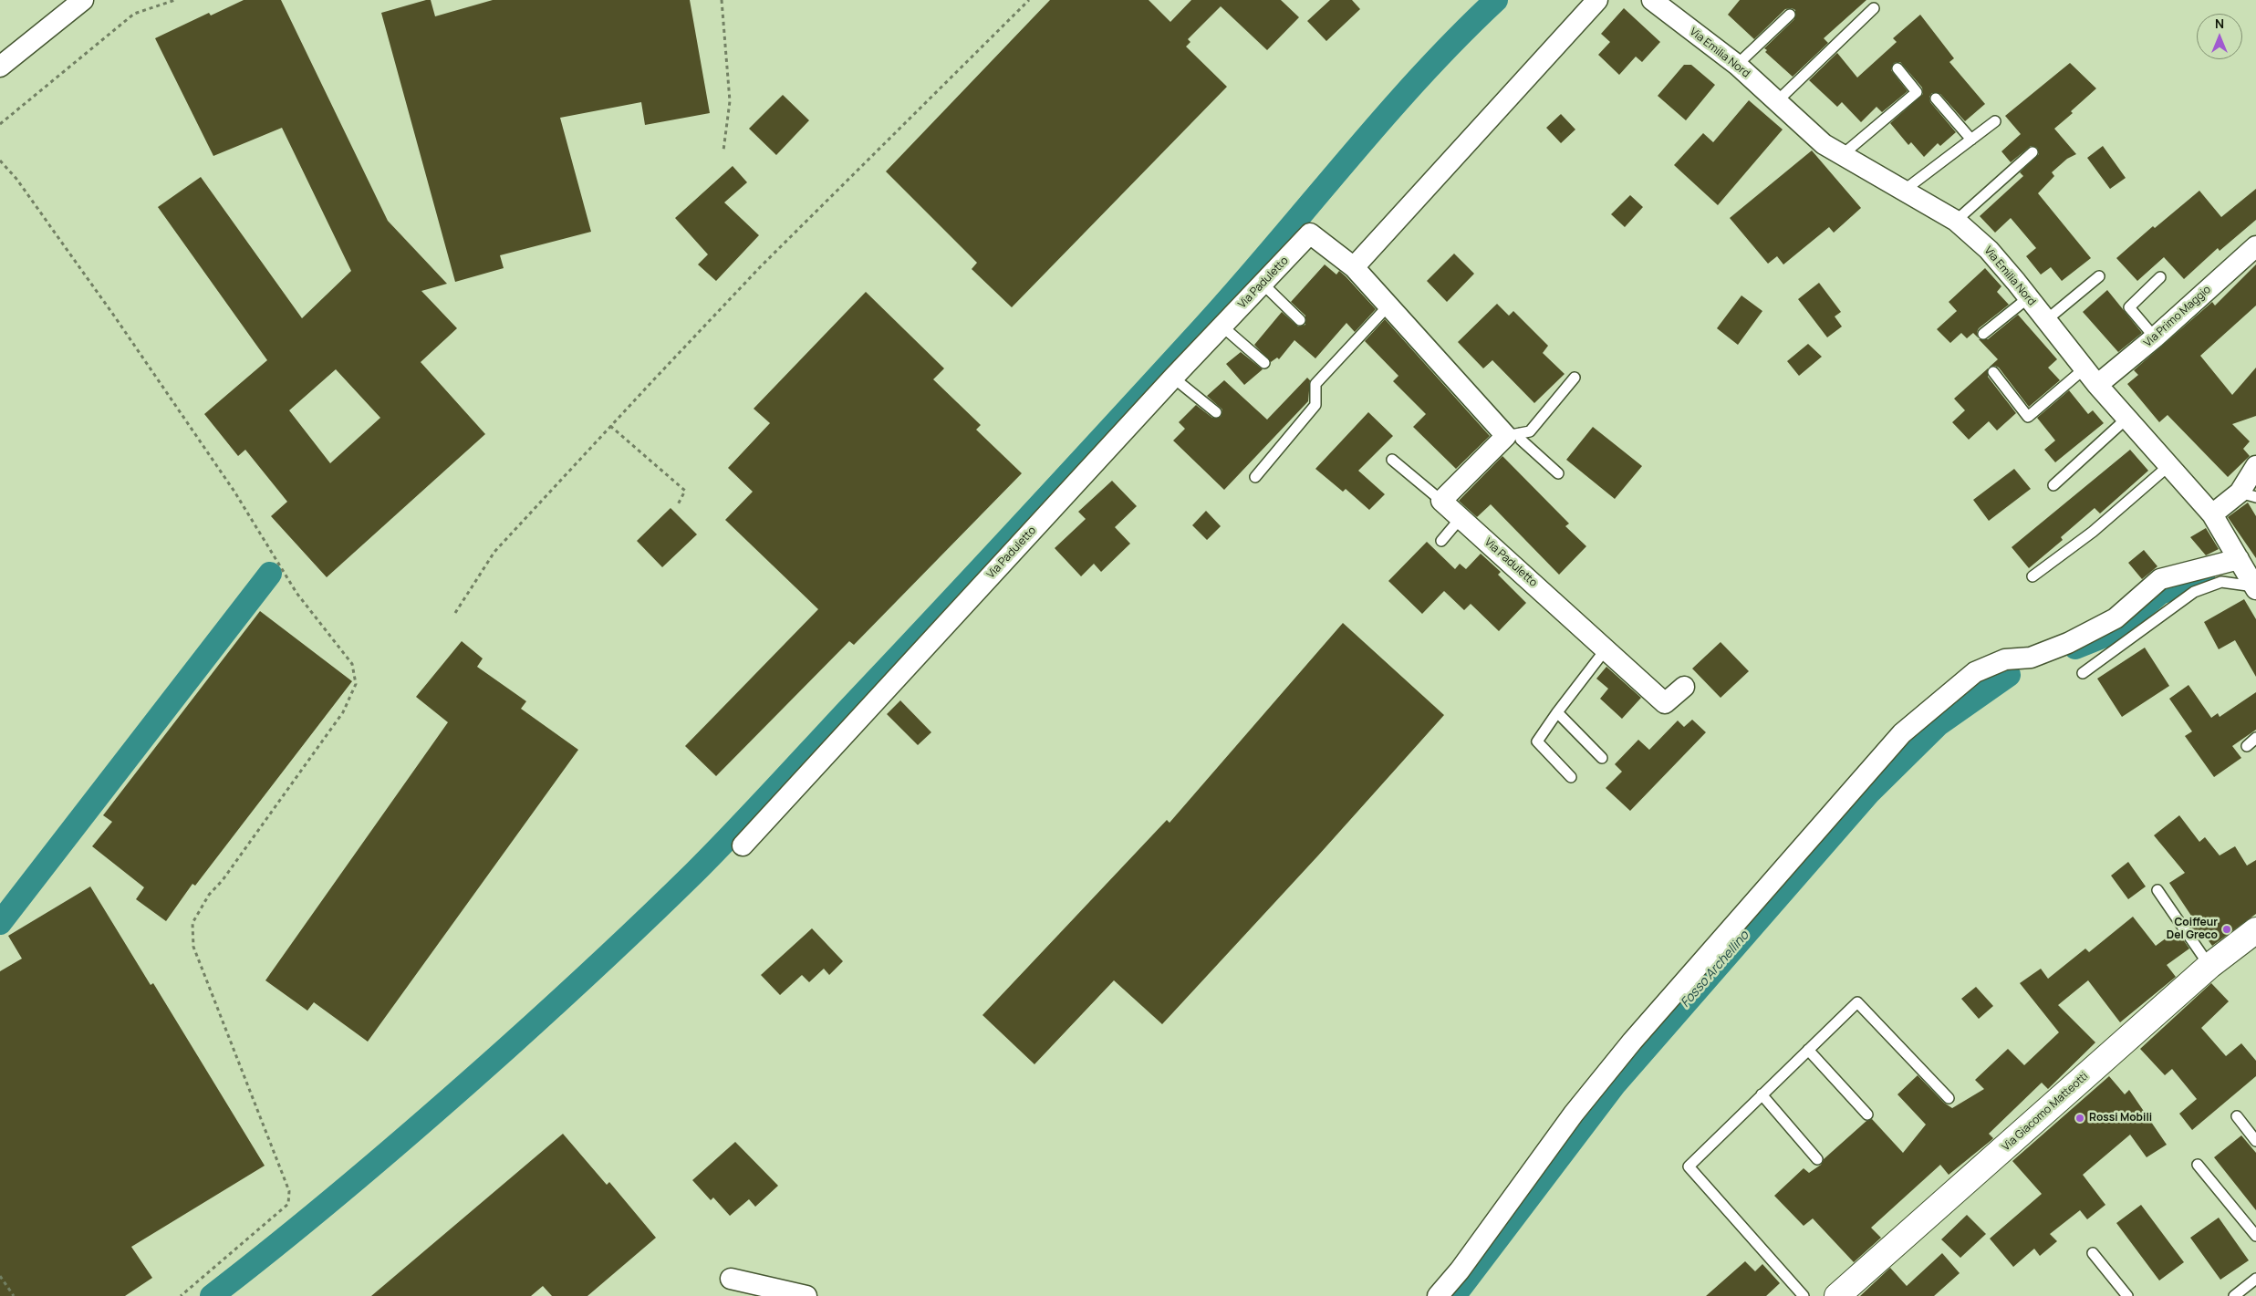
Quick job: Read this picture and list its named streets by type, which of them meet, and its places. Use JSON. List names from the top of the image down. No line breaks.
{"streets":{"street":["Via Emilia Nord","Via Paduletto","Via Primo Maggio","Via Giacomo Matteotti"]},"crossings":[["Via Emilia Nord","Via Primo Maggio"]],"water":["Fosso Archellino"],"places":["Coiffeur Del Greco","Rossi Mobili"],"north":"top"}
